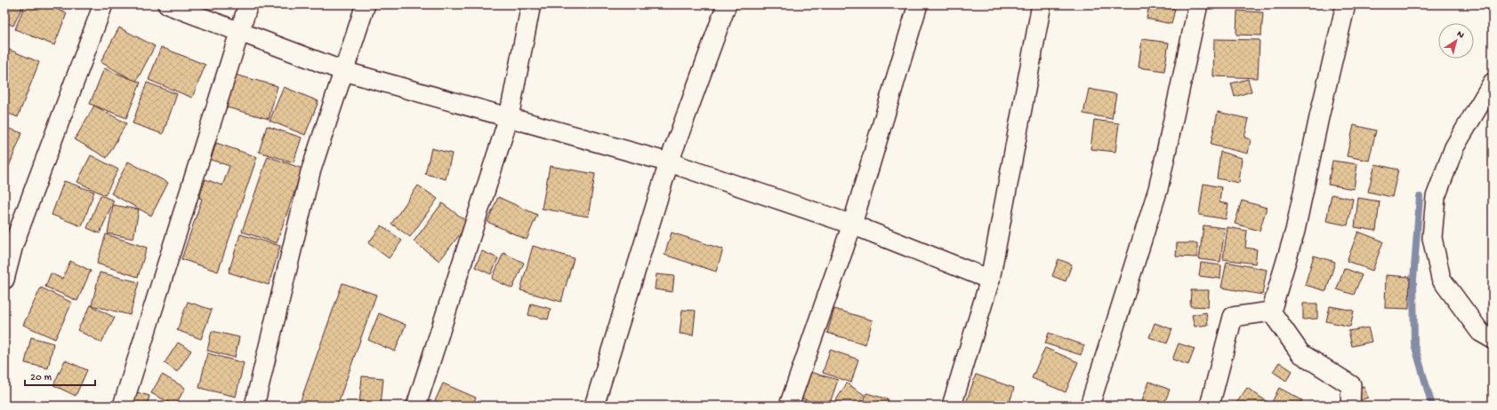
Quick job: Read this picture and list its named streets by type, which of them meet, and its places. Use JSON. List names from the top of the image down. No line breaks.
{"scale_bar":"20 m","north":"top right"}
